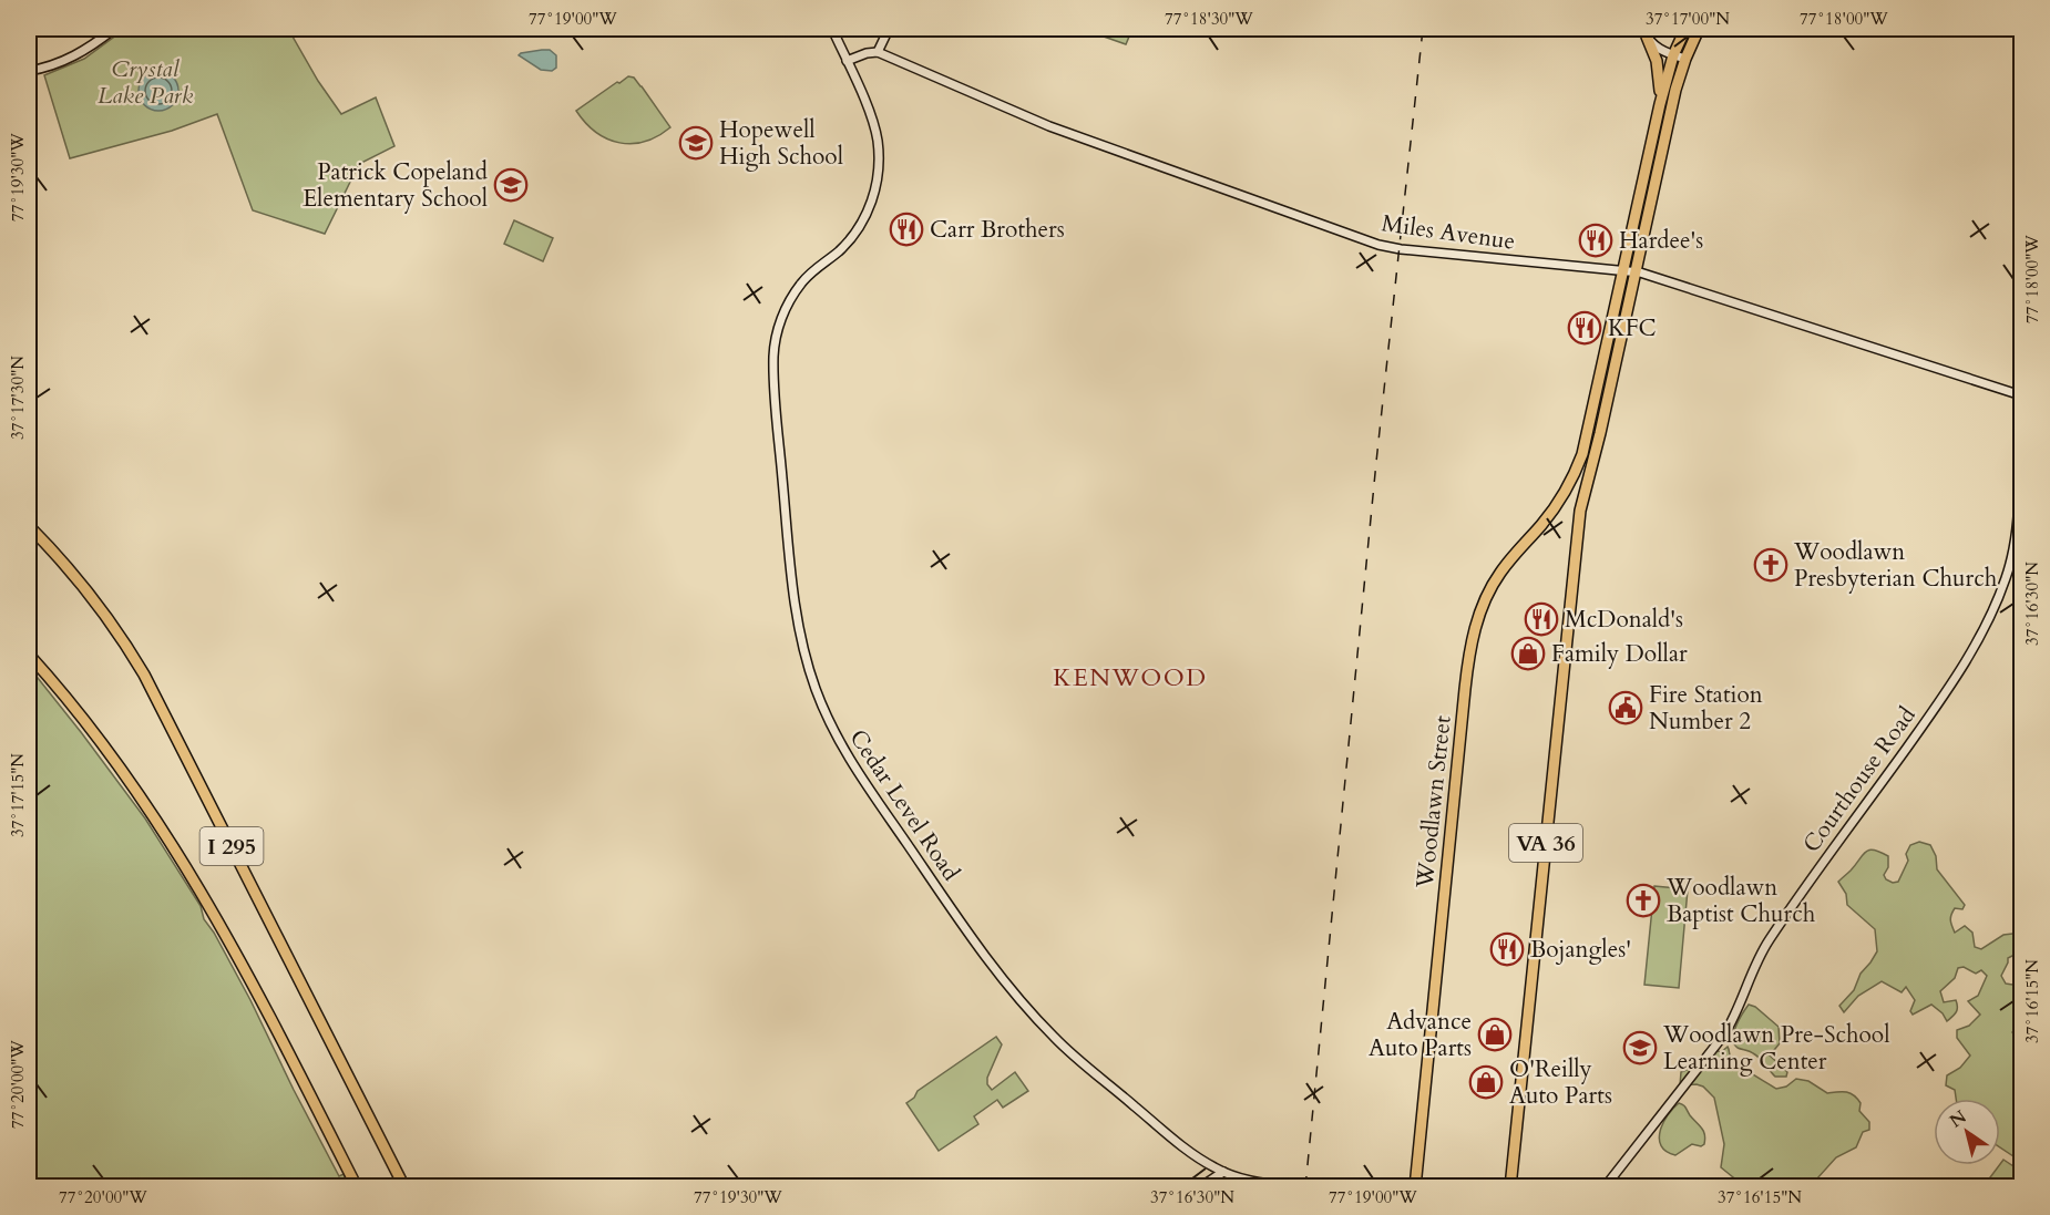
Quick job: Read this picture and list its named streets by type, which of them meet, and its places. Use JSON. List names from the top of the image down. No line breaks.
{"streets":{"highway":["Woodlawn Street","VA 36","I 295"],"street":["Miles Avenue","Courthouse Road","Cedar Level Road"]},"crossings":[["Miles Avenue","Woodlawn Street"],["Miles Avenue","VA 36"],["Woodlawn Street","VA 36"]],"districts":["KENWOOD"],"parks":["Crystal Lake Park"],"places":{"school or university":["Hopewell High School","Patrick Copeland Elementary School","Woodlawn Pre-School Learning Center"],"restaurant":["Carr Brothers","Hardee's","KFC","McDonald's","Bojangles'"],"church":["Woodlawn Presbyterian Church","Woodlawn Baptist Church"],"shop":["Family Dollar","Advance Auto Parts","O'Reilly Auto Parts"],"public building":["Fire Station Number 2"]},"north":"top left","coordinates":["77°19'00\"W","77°18'30\"W","37°17'00\"N","77°18'00\"W","77°19'30\"W","37°17'30\"N","37°16'30\"N","37°17'15\"N","37°16'15\"N","77°20'00\"W"]}
